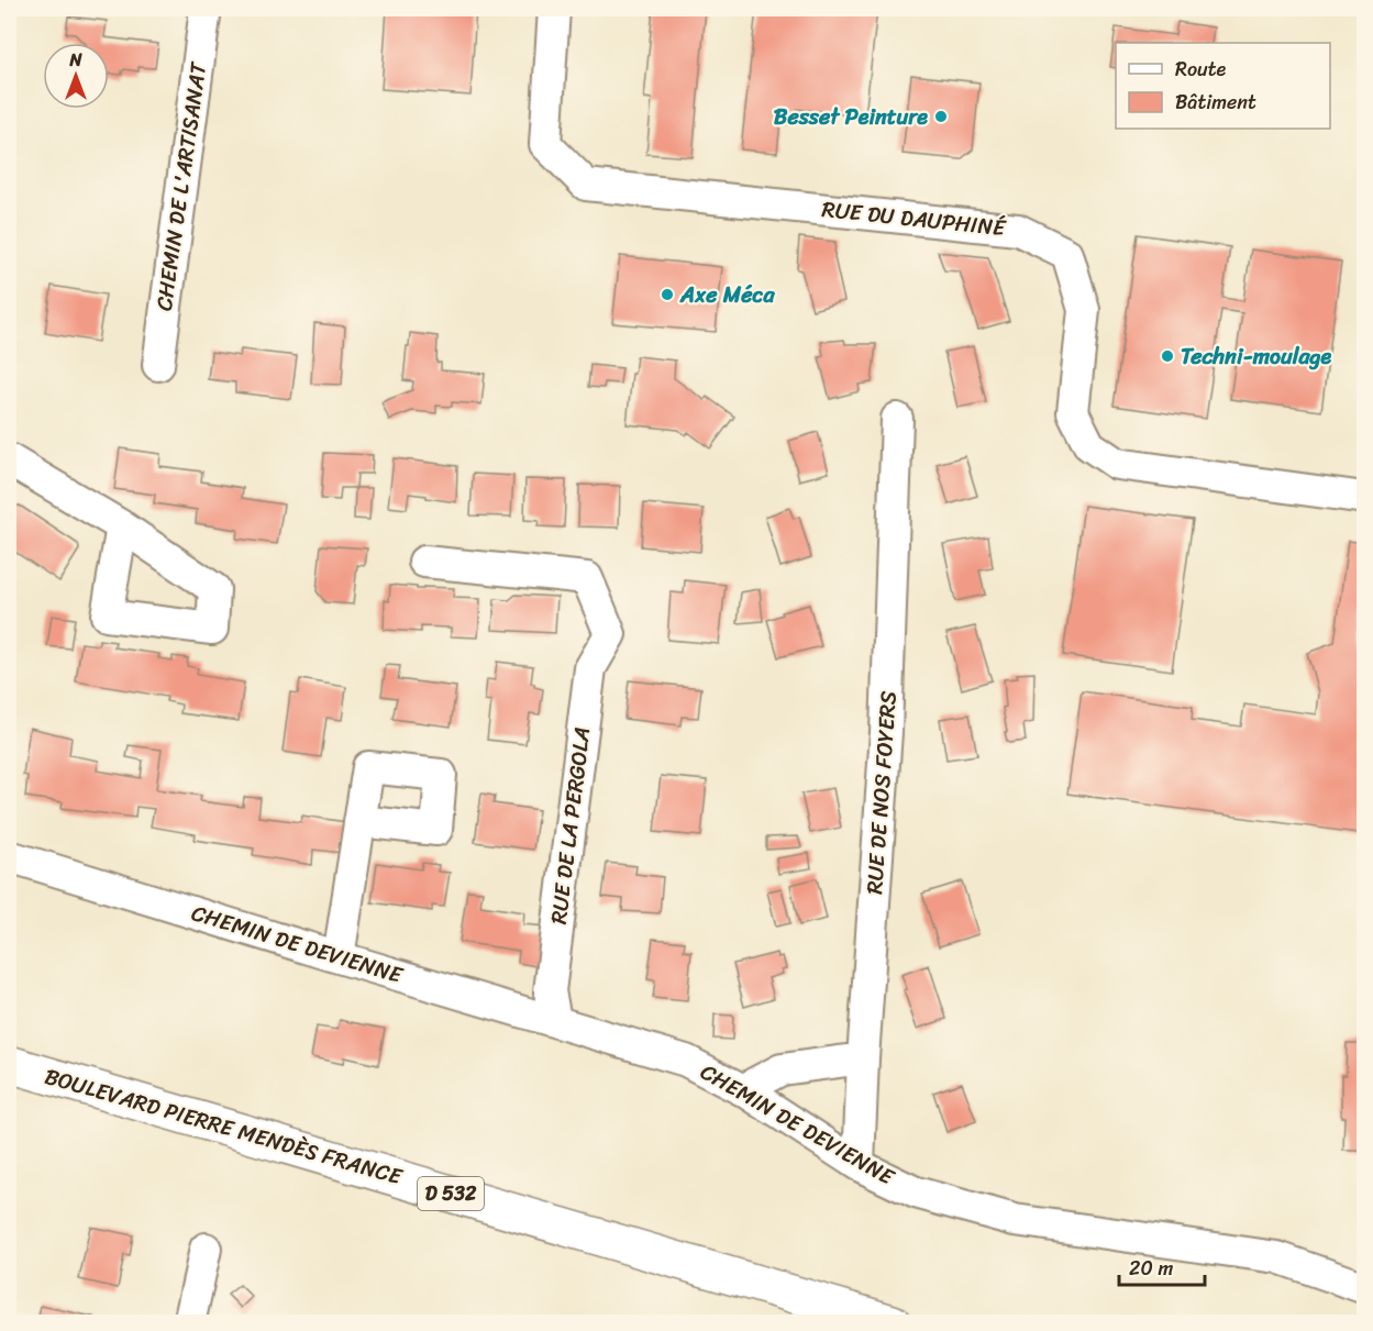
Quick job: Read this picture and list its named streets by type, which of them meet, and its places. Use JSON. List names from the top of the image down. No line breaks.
{"streets":{"main road":["BOULEVARD PIERRE MENDÈS FRANCE","D 532"],"street":["CHEMIN DE L'ARTISANAT","RUE DU DAUPHINÉ","RUE DE NOS FOYERS","RUE DE LA PERGOLA","CHEMIN DE DEVIENNE"]},"crossings":[["RUE DE NOS FOYERS","CHEMIN DE DEVIENNE"],["RUE DE LA PERGOLA","CHEMIN DE DEVIENNE"]],"places":["Besset Peinture","Axe Méca","Techni-moulage"],"legend":["Route","Bâtiment"],"scale_bar":"20 m","north":"top"}
